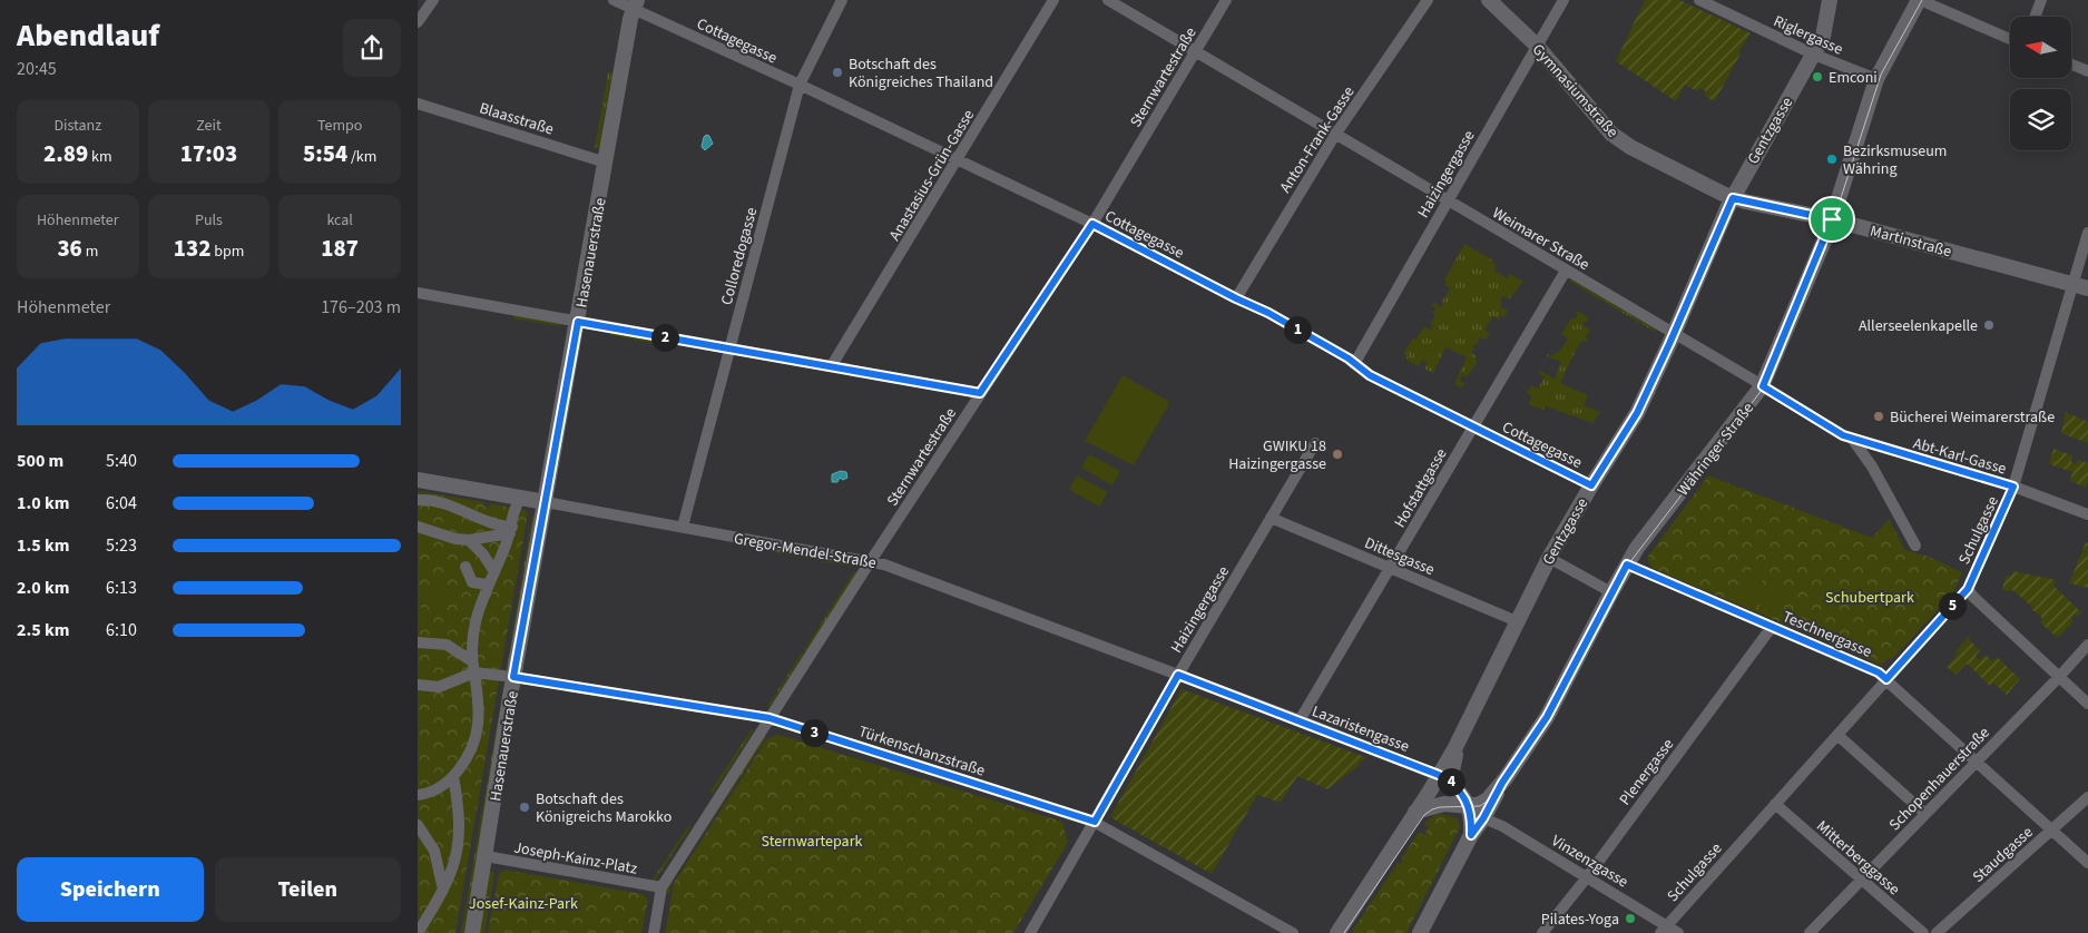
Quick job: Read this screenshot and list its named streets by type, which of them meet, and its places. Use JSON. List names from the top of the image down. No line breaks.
{"streets":{"main road":["Gymnasiumstraße","Gentzgasse","Martinstraße","Hasenauerstraße","Währinger Straße","Gregor-Mendel-Straße"],"street":["Riglergasse","Cottagegasse","Sternwartestraße","Blaasstraße","Anton-Frank-Gasse","Haizingergasse","Anastasius-Grün-Gasse","Weimarer Straße","Colloredogasse","Abt-Karl-Gasse","Hofstattgasse","Schulgasse","Dittesgasse","Teschnergasse","Lazaristengasse","Türkenschanzstraße","Plenergasse","Schopenhauerstraße","Staudgasse","Joseph-Kainz-Platz","Mitterberggasse","Vinzenzgasse"]},"crossings":[["Riglergasse","Gentzgasse"],["Riglergasse","Währinger Straße"],["Cottagegasse","Sternwartestraße"],["Cottagegasse","Gentzgasse"],["Cottagegasse","Anton-Frank-Gasse"],["Cottagegasse","Haizingergasse"],["Cottagegasse","Anastasius-Grün-Gasse"],["Cottagegasse","Hasenauerstraße"],["Cottagegasse","Colloredogasse"],["Cottagegasse","Hofstattgasse"],["Sternwartestraße","Weimarer Straße"],["Sternwartestraße","Gregor-Mendel-Straße"],["Sternwartestraße","Türkenschanzstraße"],["Sternwartestraße","Joseph-Kainz-Platz"],["Gymnasiumstraße","Gentzgasse"],["Gymnasiumstraße","Haizingergasse"],["Gymnasiumstraße","Martinstraße"],["Blaasstraße","Hasenauerstraße"],["Gentzgasse","Weimarer Straße"],["Gentzgasse","Martinstraße"],["Gentzgasse","Dittesgasse"],["Gentzgasse","Lazaristengasse"],["Anton-Frank-Gasse","Weimarer Straße"],["Haizingergasse","Weimarer Straße"],["Haizingergasse","Gregor-Mendel-Straße"],["Haizingergasse","Dittesgasse"],["Haizingergasse","Lazaristengasse"],["Haizingergasse","Türkenschanzstraße"],["Weimarer Straße","Währinger Straße"],["Weimarer Straße","Abt-Karl-Gasse"],["Weimarer Straße","Hofstattgasse"],["Martinstraße","Währinger Straße"],["Martinstraße","Schulgasse"],["Hasenauerstraße","Gregor-Mendel-Straße"],["Hasenauerstraße","Türkenschanzstraße"],["Hasenauerstraße","Joseph-Kainz-Platz"],["Colloredogasse","Gregor-Mendel-Straße"],["Währinger Straße","Teschnergasse"],["Währinger Straße","Vinzenzgasse"],["Abt-Karl-Gasse","Schulgasse"],["Hofstattgasse","Dittesgasse"],["Hofstattgasse","Lazaristengasse"],["Schulgasse","Teschnergasse"],["Schulgasse","Mitterberggasse"],["Schulgasse","Vinzenzgasse"],["Gregor-Mendel-Straße","Lazaristengasse"],["Teschnergasse","Plenergasse"],["Teschnergasse","Schopenhauerstraße"],["Teschnergasse","Staudgasse"],["Plenergasse","Vinzenzgasse"],["Schopenhauerstraße","Mitterberggasse"]],"parks":["Schubertpark","Sternwartepark","Josef-Kainz-Park"],"places":["Botschaft des Königreiches Thailand","Emconi","Bezirksmuseum Währing","Allerseelenkapelle","Bücherei Weimarerstraße","GWIKU 18 Haizingergasse","Botschaft des Königreichs Marokko","Pilates-Yoga"],"north":"left","page":{"heading":["Abendlauf","20:45"],"stats":[["Distanz","2.89 km"],["Zeit","17:03"],["Tempo","5:54 /km"],["Höhenmeter","36 m"],["Puls","132 bpm"],["kcal","187"]],"chart":["Höhenmeter","176–203 m"],"pins":["1","2","5","3","4"],"list":[{"name":"500 m","note":"5:40"},{"name":"1.0 km","note":"6:04"},{"name":"1.5 km","note":"5:23"},{"name":"2.0 km","note":"6:13"},{"name":"2.5 km","note":"6:10"}],"buttons":["Speichern","Teilen"]}}
